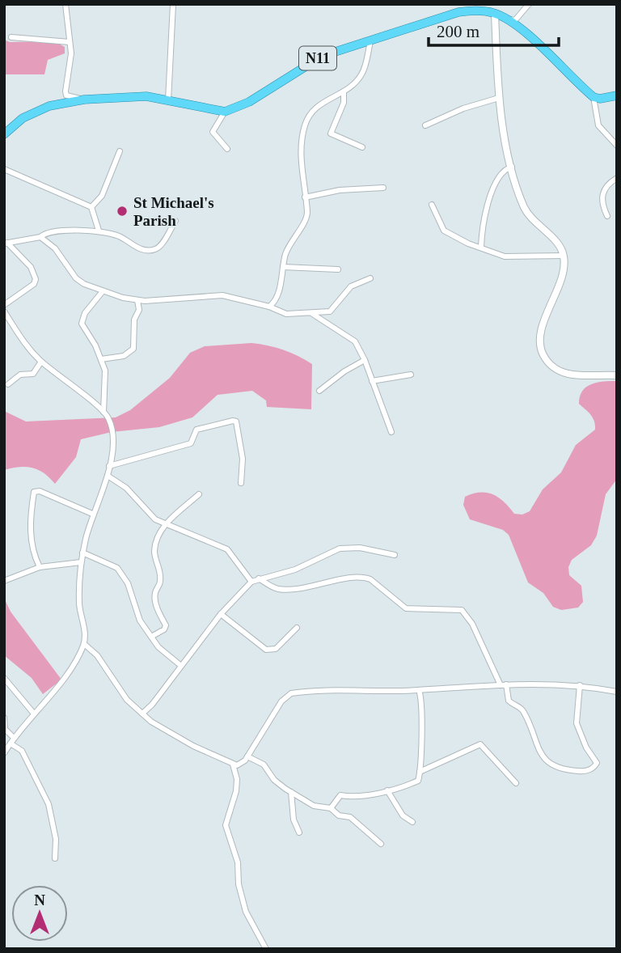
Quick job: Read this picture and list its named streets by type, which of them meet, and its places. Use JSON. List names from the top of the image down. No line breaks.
{"streets":{"highway":["N11"]},"places":["St Michael's Parish"],"scale_bar":"200 m","north":"top"}
